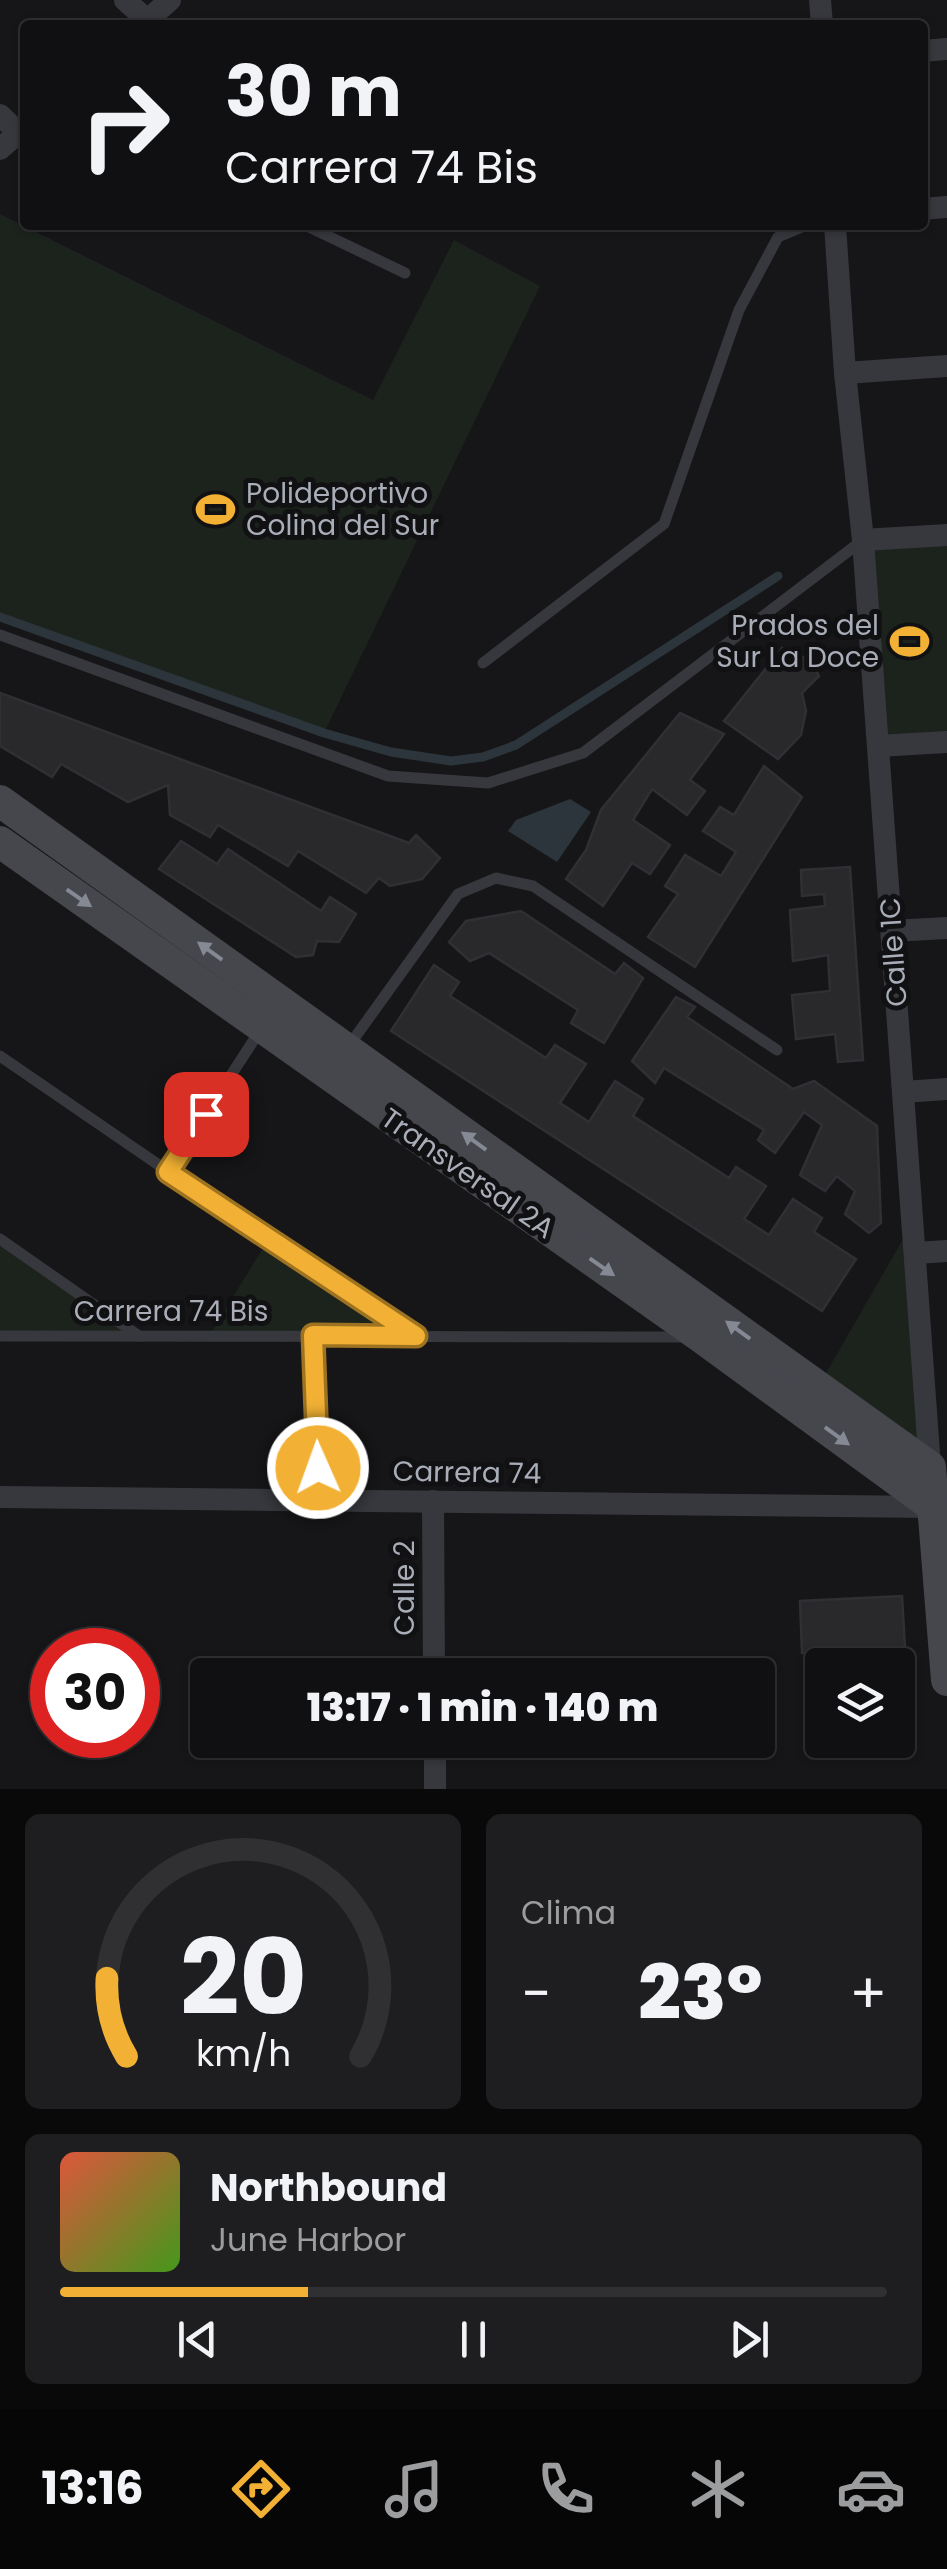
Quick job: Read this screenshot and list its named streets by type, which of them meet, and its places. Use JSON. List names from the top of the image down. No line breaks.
{"streets":{"street":["Calle 1C","Transversal 2A","Carrera 74","Calle 2"],"lane":["Carrera 74 Bis"]},"crossings":[["Calle 1C","Transversal 2A"],["Calle 1C","Carrera 74"],["Transversal 2A","Carrera 74 Bis"],["Transversal 2A","Carrera 74"],["Carrera 74","Calle 2"]],"places":{"sports":["Polideportivo Colina del Sur","Prados del Sur La Doce"]},"page":{"turn":["30 m","Carrera 74 Bis"],"limit":"30","trip":"13:17 · 1 min · 140 m","tile":"Clima","heat":["−","23°","+"],"song":["Northbound","June Harbor"],"tabs":"13:16","gauge":["20","km/h"]}}
